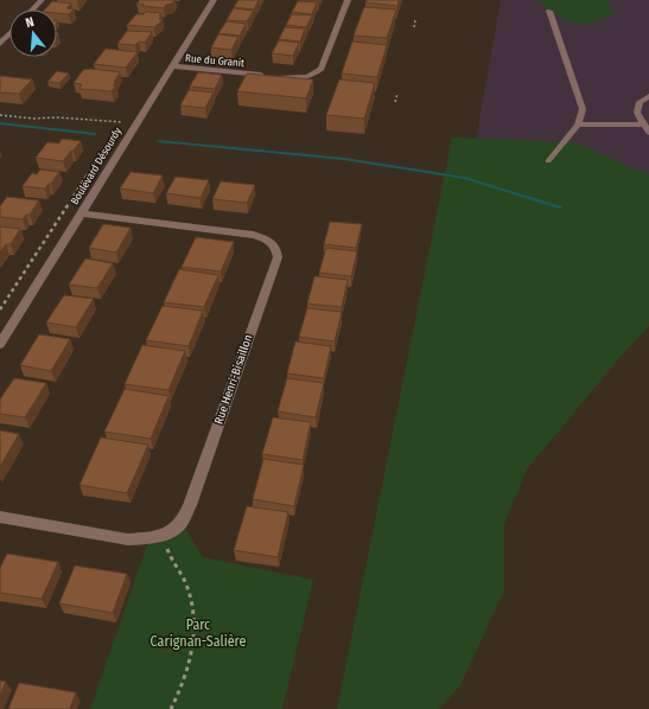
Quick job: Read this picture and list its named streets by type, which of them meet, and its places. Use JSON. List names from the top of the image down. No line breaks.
{"streets":{"street":["Rue du Granit","Boulevard Désourdy","Rue Henri-Bisaillon"]},"crossings":[["Rue du Granit","Boulevard Désourdy"],["Boulevard Désourdy","Rue Henri-Bisaillon"]],"parks":["Parc Carignan-Salière"],"north":"top"}
